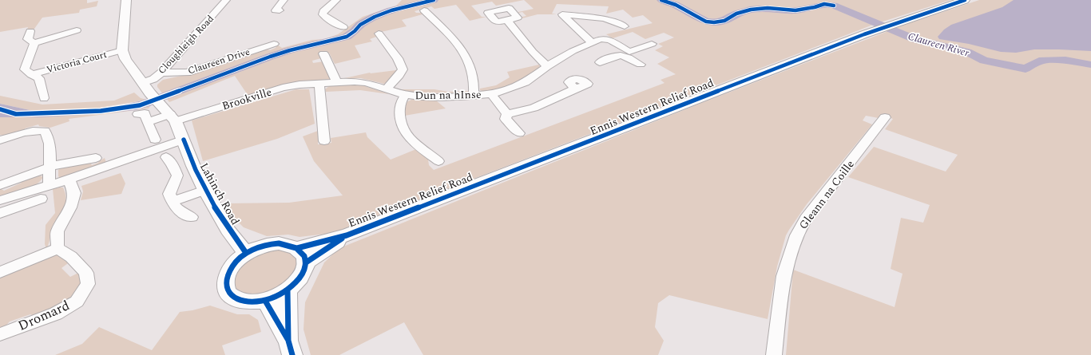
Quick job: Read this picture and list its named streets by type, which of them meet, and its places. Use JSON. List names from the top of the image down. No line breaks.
{"streets":{"main road":["Ennis Western Relief Road","Lahinch Road"],"street":["Cloughleigh Road","Claureen Drive","Victoria Court","Dun na hInse","Brookville","Gleann na Coille","Dromard"]},"crossings":[["Cloughleigh Road","Claureen Drive"],["Cloughleigh Road","Lahinch Road"],["Victoria Court","Lahinch Road"],["Dun na hInse","Brookville"],["Brookville","Lahinch Road"],["Ennis Western Relief Road","Lahinch Road"]],"water":["Claureen River"]}
